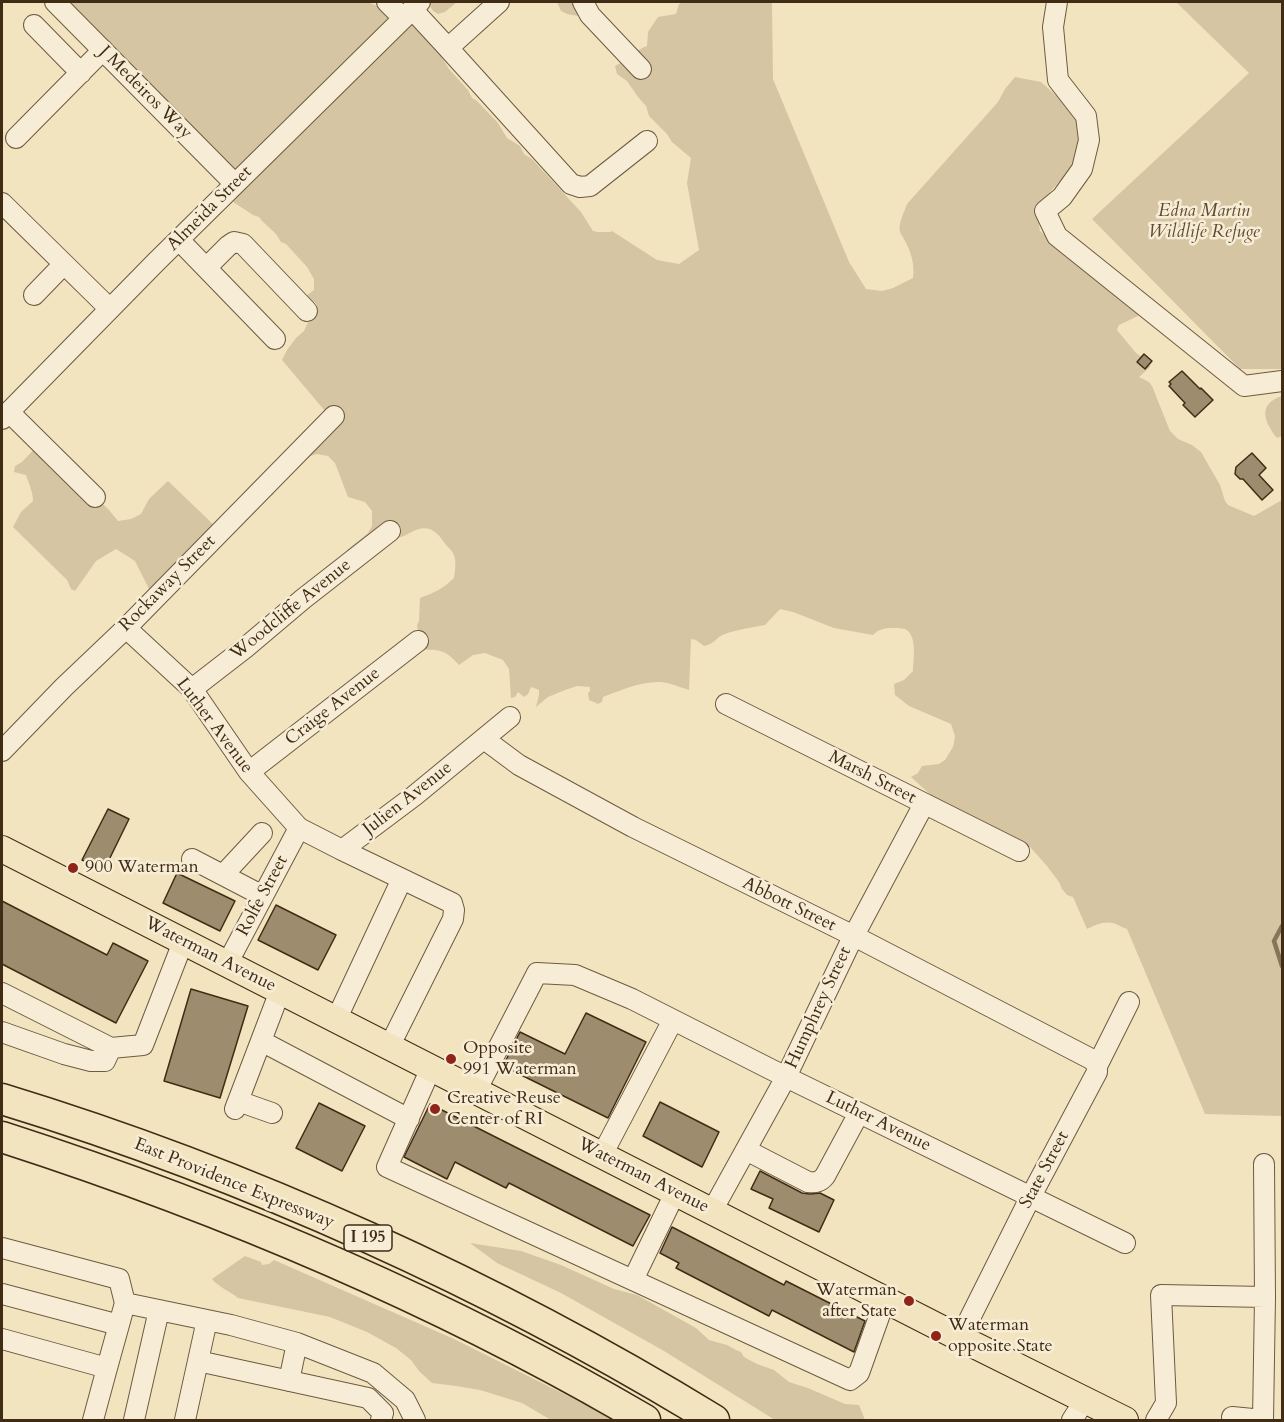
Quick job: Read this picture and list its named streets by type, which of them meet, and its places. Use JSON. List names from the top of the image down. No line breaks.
{"streets":{"highway":["East Providence Expressway","I 195"],"main road":["Waterman Avenue"],"street":["J Medeiros Way","Almeida Street","Rockaway Street","Woodcliffe Avenue","Craige Avenue","Luther Avenue","Marsh Street","Julien Avenue","Rolfe Street","Abbott Street","Humphrey Street","State Street"]},"crossings":[["J Medeiros Way","Almeida Street"],["Rockaway Street","Luther Avenue"],["Woodcliffe Avenue","Luther Avenue"],["Craige Avenue","Luther Avenue"],["Luther Avenue","Rolfe Street"],["Luther Avenue","Waterman Avenue"],["Luther Avenue","Humphrey Street"],["Luther Avenue","State Street"],["Marsh Street","Humphrey Street"],["Julien Avenue","Abbott Street"],["Rolfe Street","Waterman Avenue"],["Abbott Street","Humphrey Street"],["Abbott Street","State Street"],["Waterman Avenue","Humphrey Street"],["Waterman Avenue","State Street"]],"parks":["Edna Martin Wildlife Refuge"],"places":["900 Waterman","Opposite 991 Waterman","Creative Reuse Center of RI","Waterman after State","Waterman opposite State"]}
